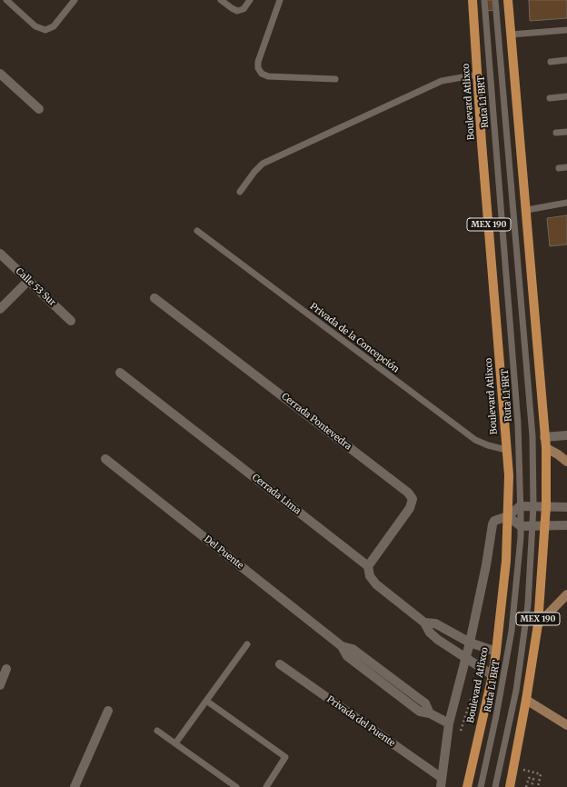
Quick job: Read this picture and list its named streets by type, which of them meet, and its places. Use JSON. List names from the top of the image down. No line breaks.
{"streets":{"main road":["Boulevard Atlixco","MEX 190"],"street":["Calle 53 Sur","Cerrada Pontevedra","Cerrada Lima","Del Puente","Privada del Puente"],"lane":["Ruta L1 BRT","Privada de la Concepción"]},"crossings":[["Boulevard Atlixco","Privada de la Concepción"],["Boulevard Atlixco","Cerrada Lima"],["Cerrada Pontevedra","Cerrada Lima"]]}
